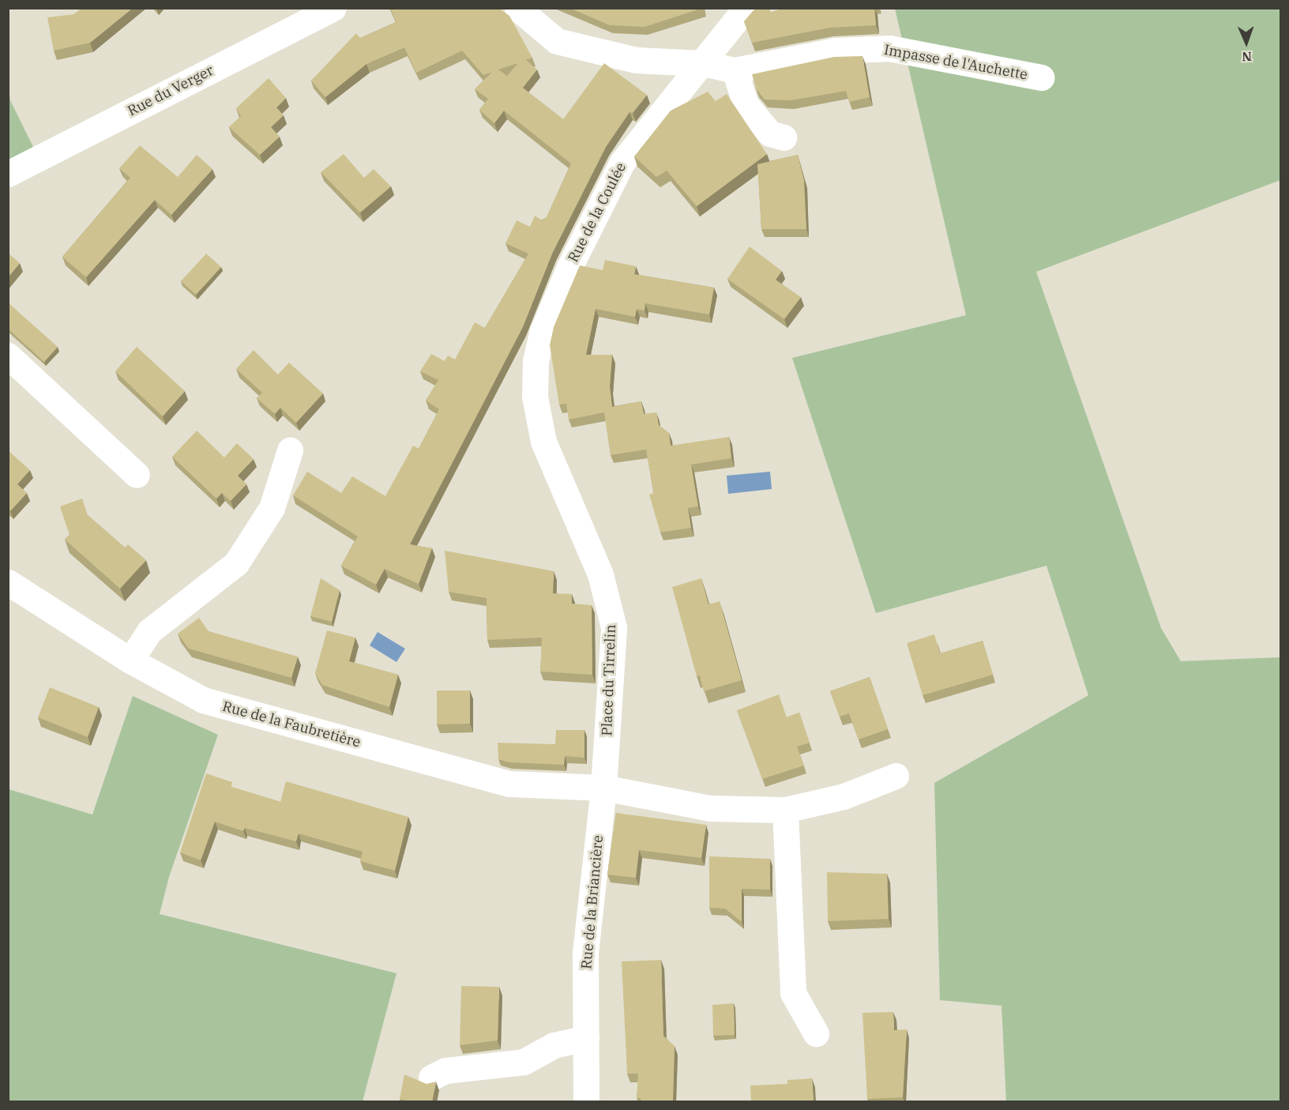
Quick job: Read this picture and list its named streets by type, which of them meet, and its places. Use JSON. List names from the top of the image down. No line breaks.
{"streets":{"street":["Impasse de l'Auchette","Rue du Verger","Rue de la Coulée","Place du Tirrelin","Rue de la Faubretière","Rue de la Briancière"]},"crossings":[["Impasse de l'Auchette","Rue de la Coulée"],["Rue de la Coulée","Place du Tirrelin"],["Place du Tirrelin","Rue de la Faubretière"],["Place du Tirrelin","Rue de la Briancière"],["Rue de la Faubretière","Rue de la Briancière"]],"north":"bottom"}
